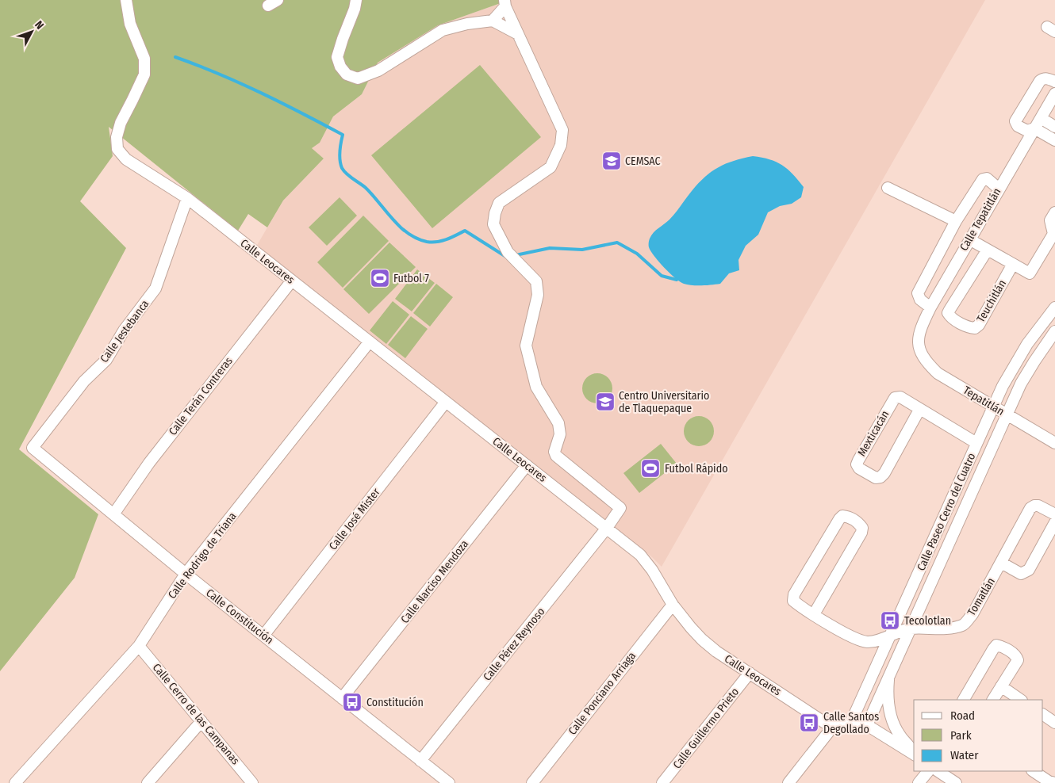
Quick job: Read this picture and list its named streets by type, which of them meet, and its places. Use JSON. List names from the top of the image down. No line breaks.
{"streets":{"street":["Calle Tepatitlán","Calle Leocares","Teuchitlán","Calle Jestebanca","Calle Terán Contreras","Tepatitlán","Mexticacán","Calle Paseo Cerro del Cuatro","Calle José Mister","Calle Rodrigo de Triana","Calle Narciso Mendoza","Tomatlán","Calle Constitución","Calle Pérez Reynoso","Calle Ponciano Arriaga","Calle Cerro de las Campanas","Calle Guillermo Prieto"]},"crossings":[["Calle Tepatitlán","Tepatitlán"],["Calle Leocares","Calle Jestebanca"],["Calle Leocares","Calle Terán Contreras"],["Calle Leocares","Calle José Mister"],["Calle Leocares","Calle Rodrigo de Triana"],["Calle Leocares","Calle Narciso Mendoza"],["Calle Leocares","Calle Pérez Reynoso"],["Calle Leocares","Calle Ponciano Arriaga"],["Calle Leocares","Calle Guillermo Prieto"],["Calle Jestebanca","Calle Constitución"],["Calle Terán Contreras","Calle Constitución"],["Tepatitlán","Calle Paseo Cerro del Cuatro"],["Mexticacán","Calle Paseo Cerro del Cuatro"],["Calle Paseo Cerro del Cuatro","Tomatlán"],["Calle José Mister","Calle Constitución"],["Calle Rodrigo de Triana","Calle Constitución"],["Calle Rodrigo de Triana","Calle Cerro de las Campanas"],["Calle Narciso Mendoza","Calle Constitución"],["Calle Constitución","Calle Pérez Reynoso"]],"places":{"school or university":["CEMSAC","Centro Universitario de Tlaquepaque"],"sports":["Futbol 7","Futbol Rápido"],"bus stop":["Tecolotlan","Constitución","Calle Santos Degollado"]},"legend":["Road","Park","Water"],"north":"top right"}
